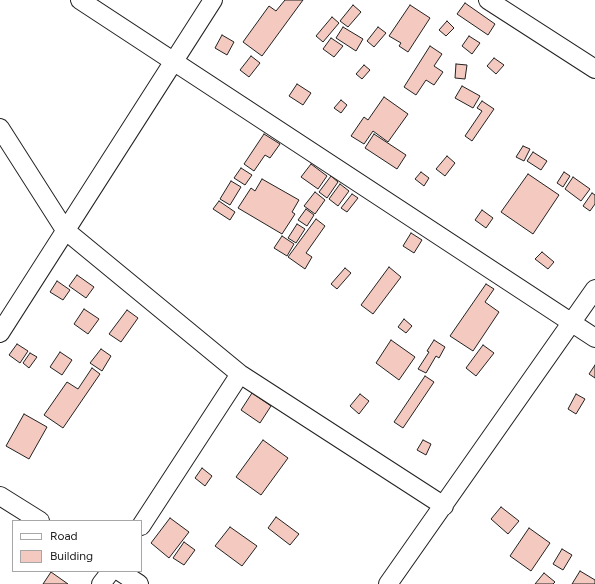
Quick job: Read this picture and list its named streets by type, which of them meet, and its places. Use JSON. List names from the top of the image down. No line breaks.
{"legend":["Road","Building"]}
